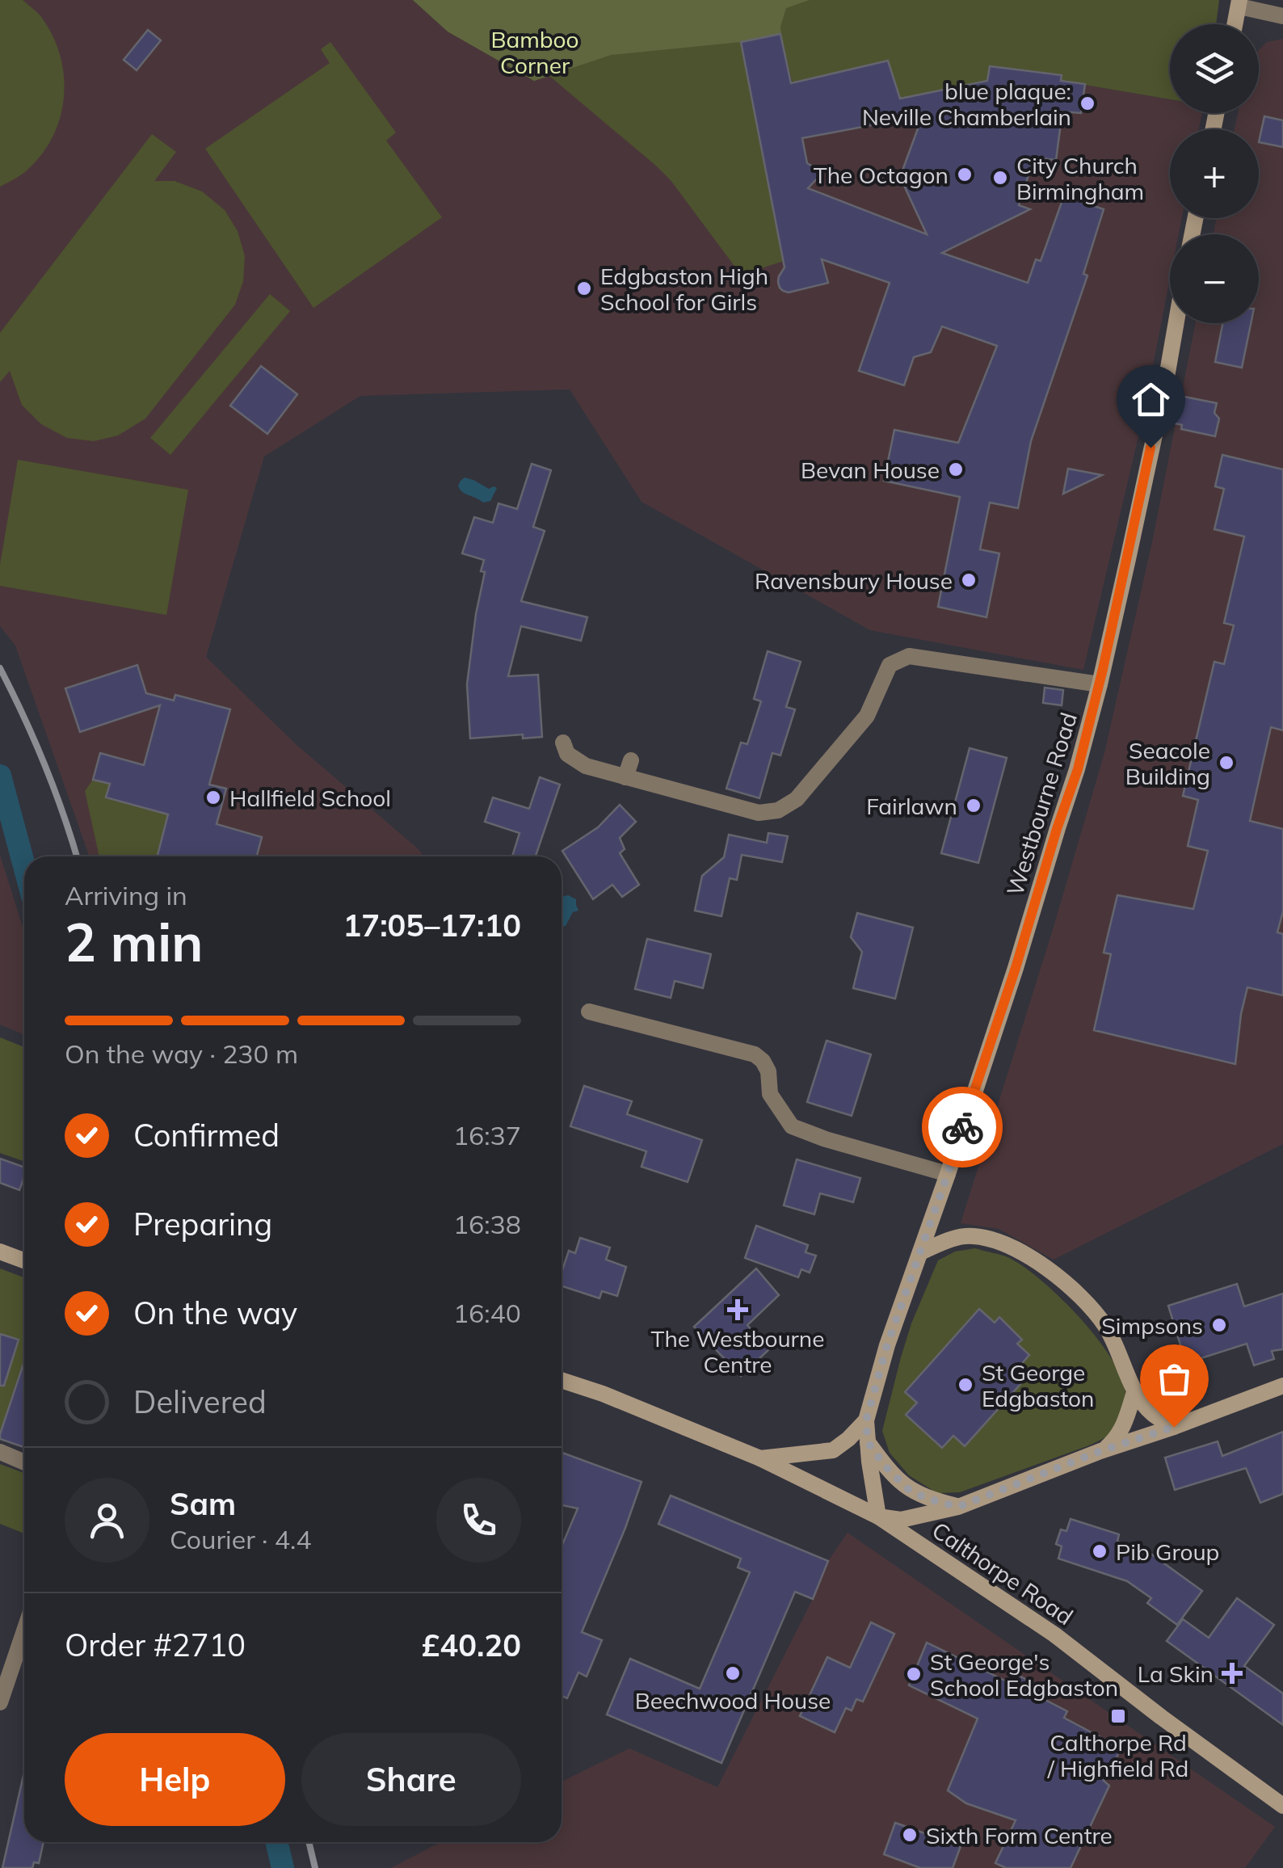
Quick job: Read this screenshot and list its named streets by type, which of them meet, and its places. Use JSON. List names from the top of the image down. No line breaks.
{"streets":{"main road":["Westbourne Road","Calthorpe Road"]},"parks":["Bamboo Corner"],"places":{"other":["blue plaque: Neville Chamberlain","The Octagon","City Church Birmingham","Edgbaston High School for Girls","Bevan House","Ravensbury House","Seacole Building","Hallfield School","Fairlawn","Simpsons","St George Edgbaston","Pib Group","Beechwood House","St George's School Edgbaston","Sixth Form Centre"],"health":["The Westbourne Centre","La Skin"],"transit":["Calthorpe Rd / Highfield Rd"]},"page":{"map_buttons":["+","−"],"heading":["2 min","Arriving in","17:05–17:10"],"panel":["Sam","Courier · 4.4","Order #2710","£40.20"],"bar":"On the way · 230 m","list":[["Confirmed","16:37"],["Preparing","16:38"],["On the way","16:40"],"Delivered"],"buttons":["Help","Share"]}}
